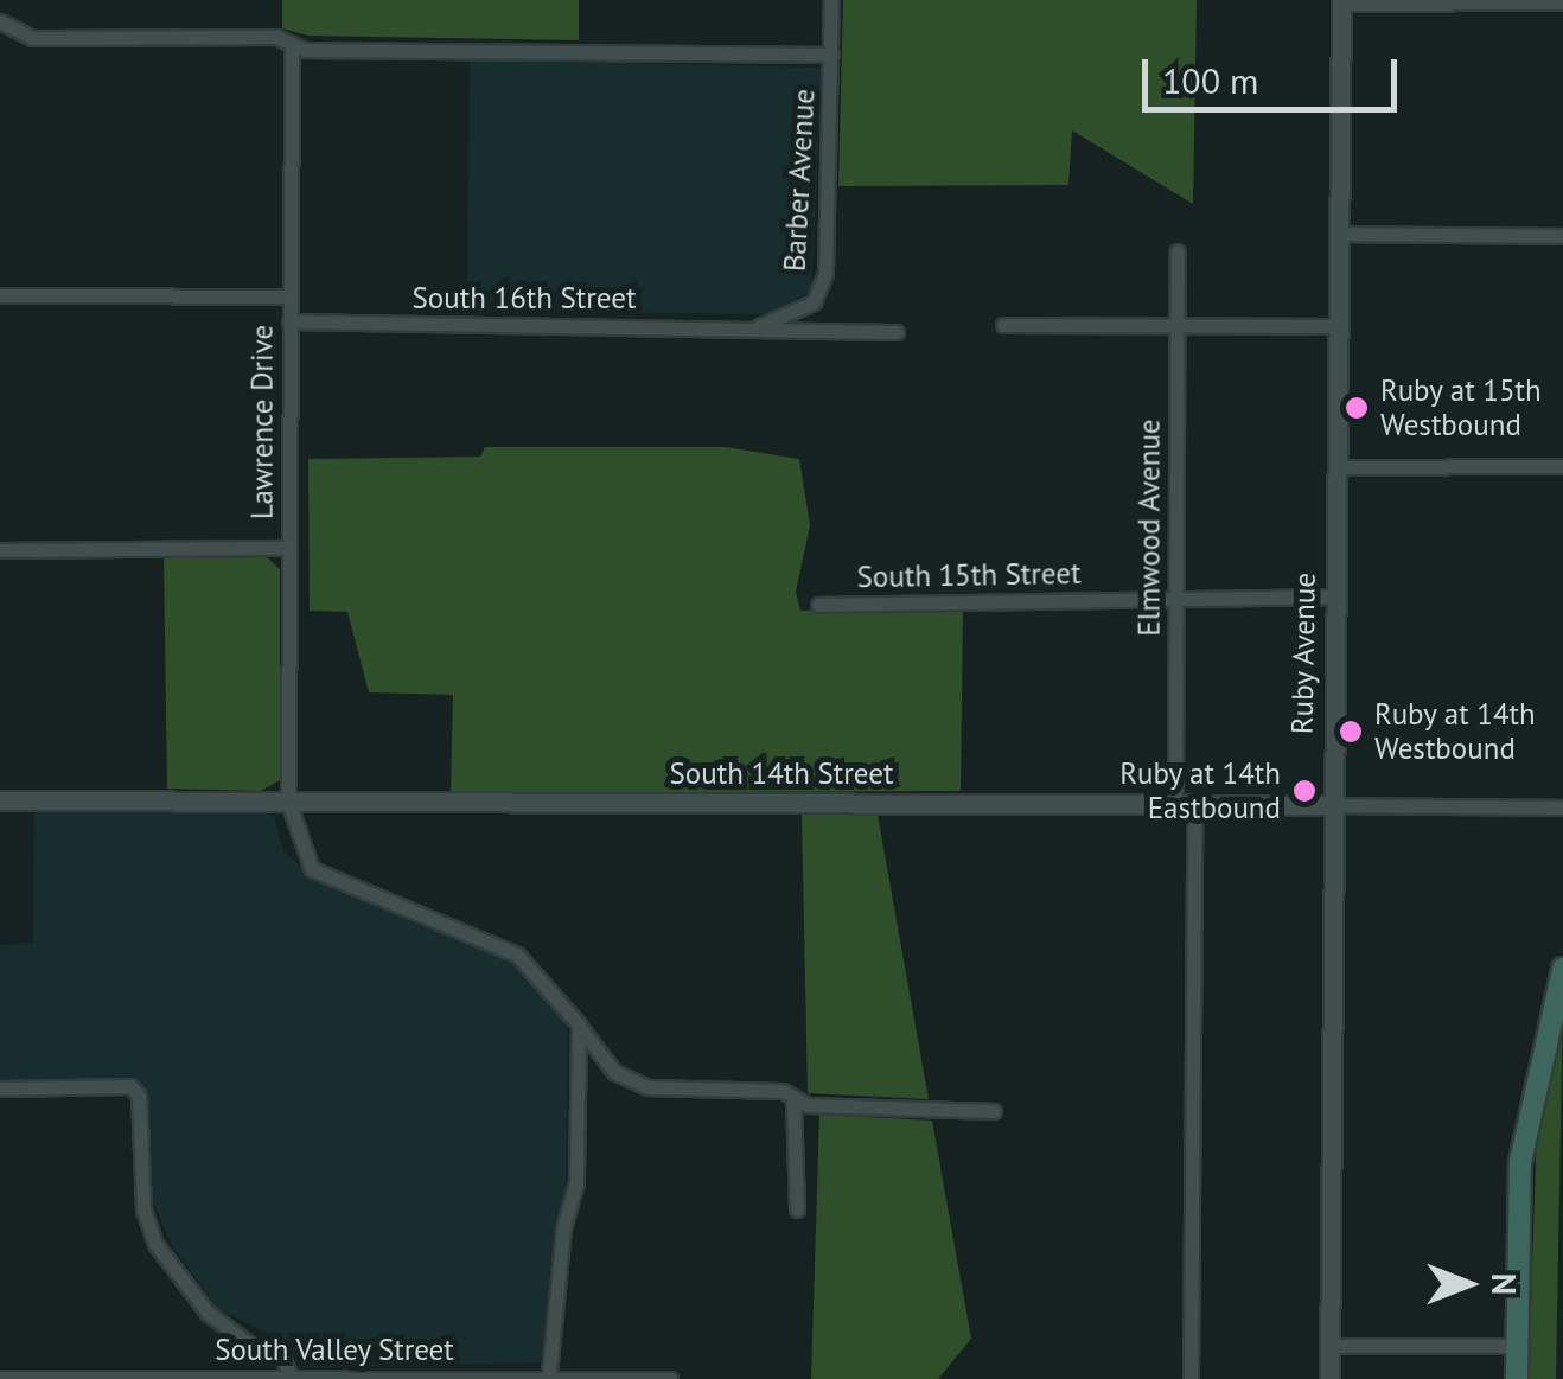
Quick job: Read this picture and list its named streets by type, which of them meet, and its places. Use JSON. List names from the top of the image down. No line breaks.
{"streets":{"street":["Barber Avenue","South 16th Street","Lawrence Drive","Elmwood Avenue","South 15th Street","Ruby Avenue","South 14th Street","South Valley Street"]},"crossings":[["Barber Avenue","South 16th Street"],["South 16th Street","Lawrence Drive"],["Lawrence Drive","South 14th Street"],["Elmwood Avenue","South 15th Street"],["Elmwood Avenue","South 14th Street"],["South 15th Street","Ruby Avenue"],["Ruby Avenue","South 14th Street"]],"places":["Ruby at 15th Westbound","Ruby at 14th Westbound","Ruby at 14th Eastbound"],"scale_bar":"100 m","north":"right"}
